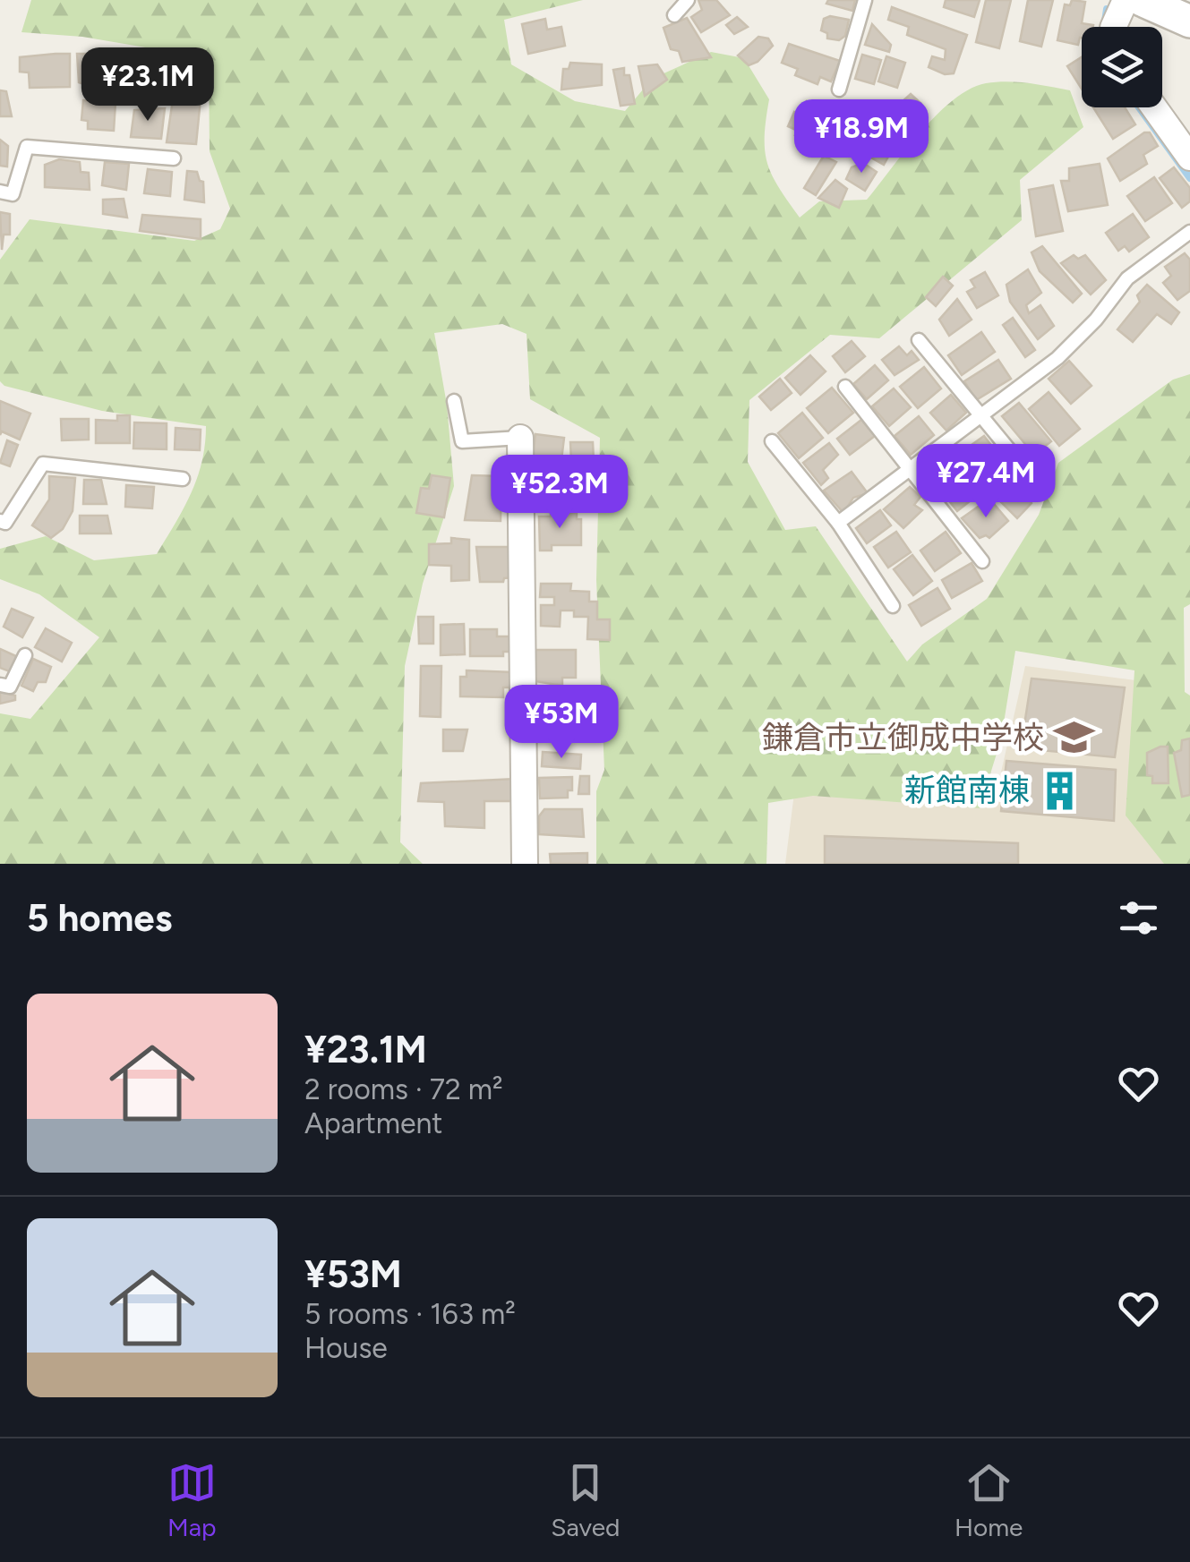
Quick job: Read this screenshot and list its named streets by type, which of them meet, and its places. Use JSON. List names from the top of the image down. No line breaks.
{"places":{"school or university":["鎌倉市立御成中学校"],"building":["新館南棟"]},"page":{"price":["¥23.1M","¥18.9M","¥27.4M","¥52.3M","¥53M"],"heading":"5 homes","list":[{"name":"¥23.1M","note":"2 rooms · 72 m² · Apartment"},{"name":"¥53M","note":"5 rooms · 163 m² · House"}],"tabs":["Map","Saved","Home"]}}
